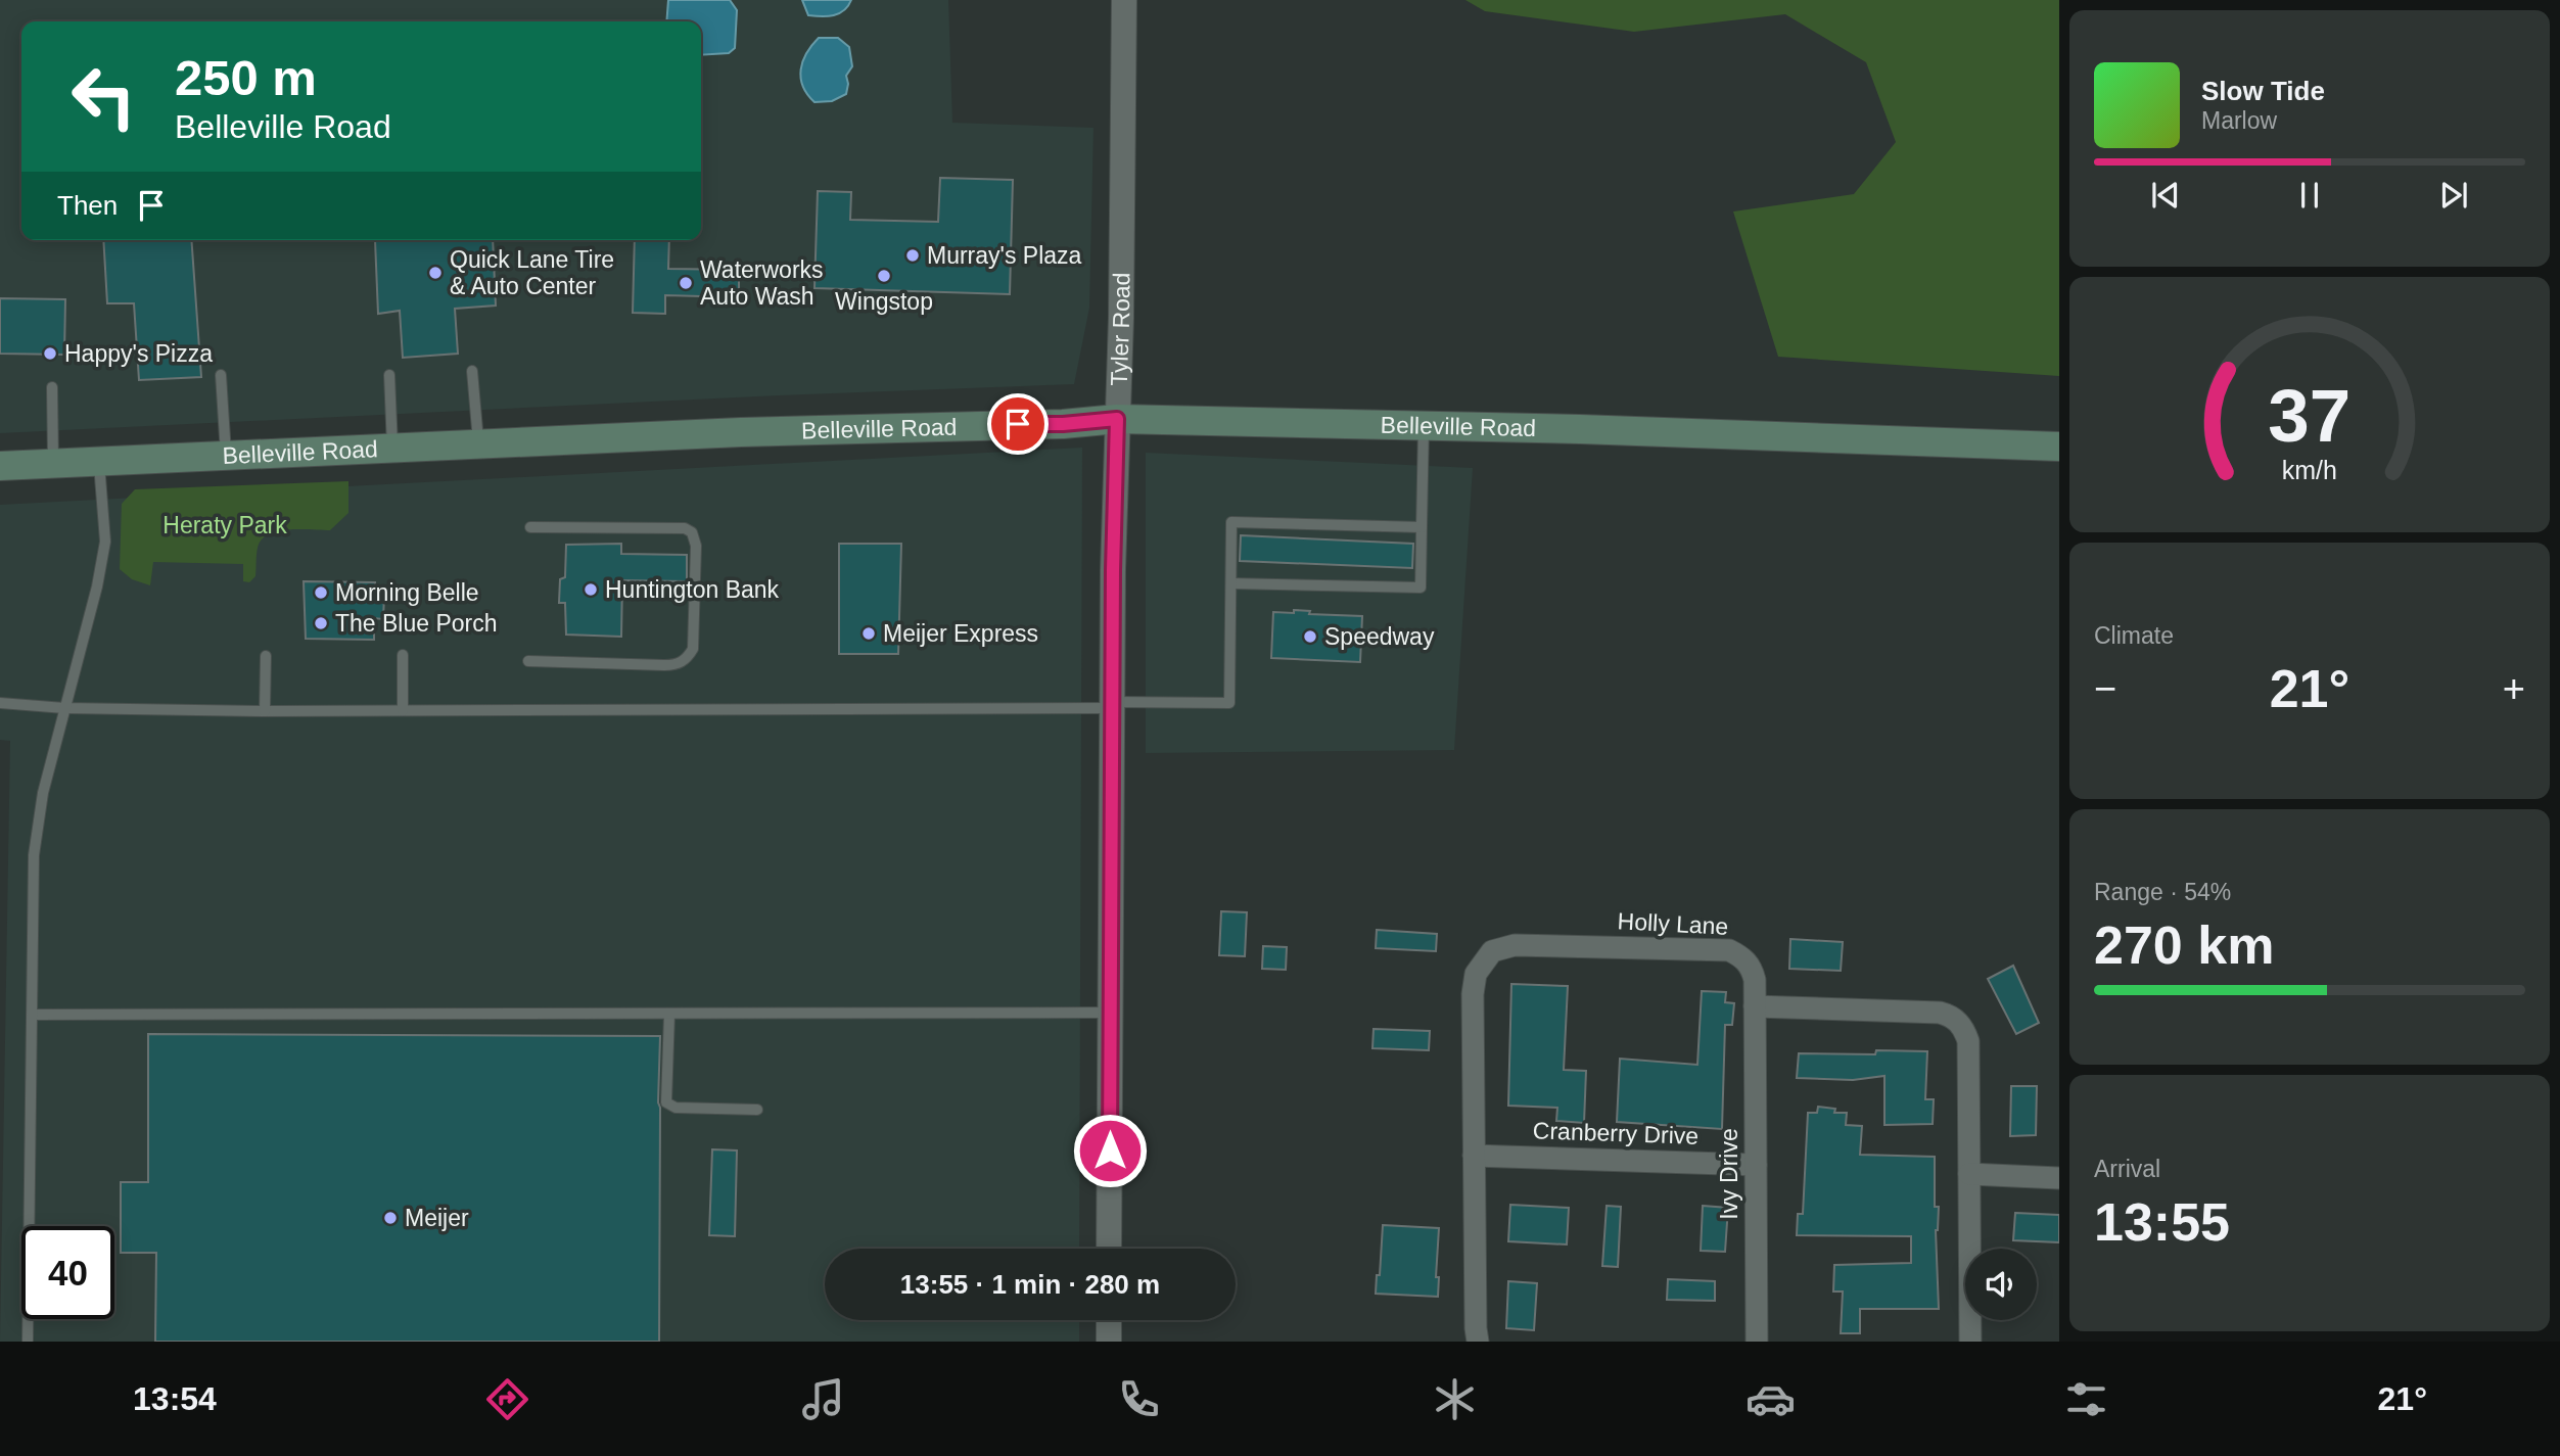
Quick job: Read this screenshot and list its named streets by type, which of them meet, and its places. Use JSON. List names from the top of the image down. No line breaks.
{"streets":{"main road":["Belleville Road"],"street":["Tyler Road","Holly Lane","Cranberry Drive","Ivy Drive"]},"crossings":[["Tyler Road","Belleville Road"],["Holly Lane","Cranberry Drive"],["Holly Lane","Ivy Drive"],["Cranberry Drive","Ivy Drive"]],"parks":["Heraty Park"],"places":["Murray's Plaza","Quick Lane Tire & Auto Center","Wingstop","Waterworks Auto Wash","Happy's Pizza","Huntington Bank","Morning Belle","The Blue Porch","Meijer Express","Speedway","Meijer"],"page":{"turn":["250 m","Belleville Road"],"song":["Slow Tide","Marlow"],"then":"Then","tile":["Climate",["Range · 54%","270 km"],["Arrival","13:55"]],"heat":["−","21°","+"],"limit":"40","trip":"13:55 · 1 min · 280 m","tabs":["13:54","21°"],"gauge":["37","km/h"]}}
